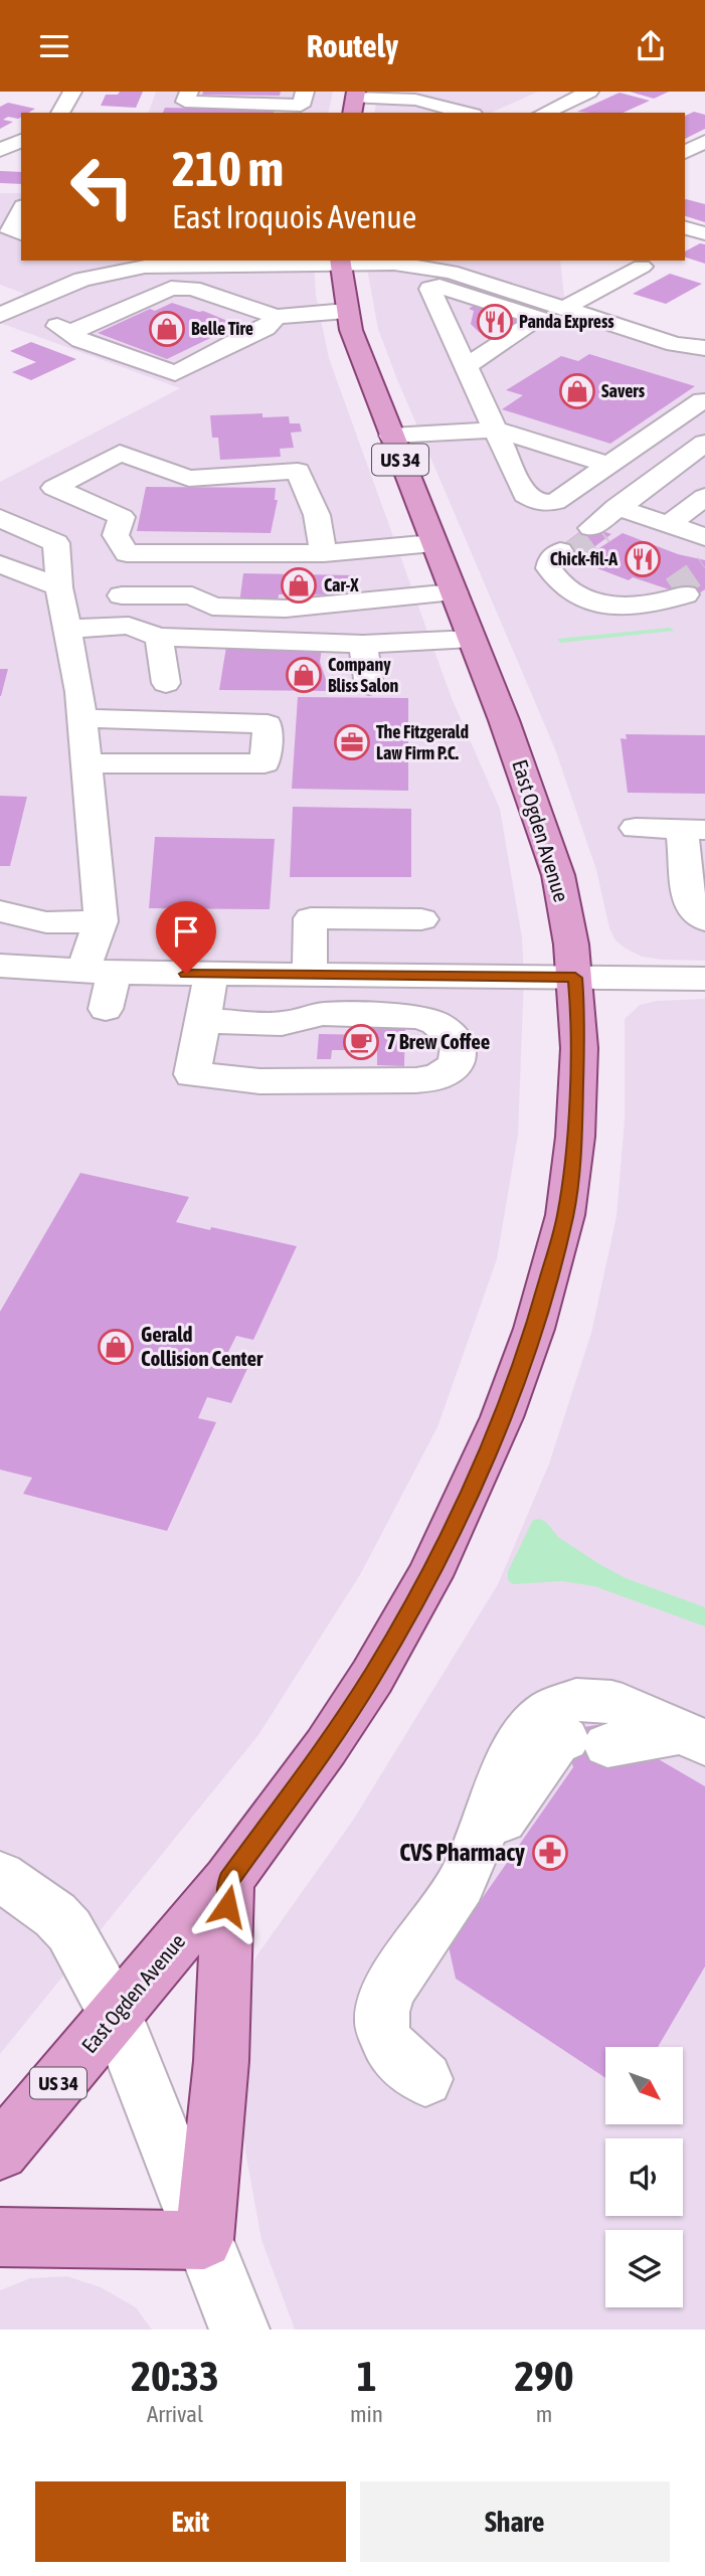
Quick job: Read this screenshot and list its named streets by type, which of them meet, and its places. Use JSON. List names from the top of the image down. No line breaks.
{"streets":{"main road":["US 34","East Ogden Avenue"]},"places":{"restaurant":["Panda Express","Chick-fil-A"],"shop":["Belle Tire","Savers","Car-X","Company Bliss Salon","Gerald Collision Center"],"office":["The Fitzgerald Law Firm P.C."],"cafe":["7 Brew Coffee"],"pharmacy":["CVS Pharmacy"]},"north":"bottom right","page":{"header":"Routely","turn":["210 m","East Iroquois Avenue"],"eta":["20:33","Arrival","1","min","290","m"],"buttons":["Exit","Share"]}}
